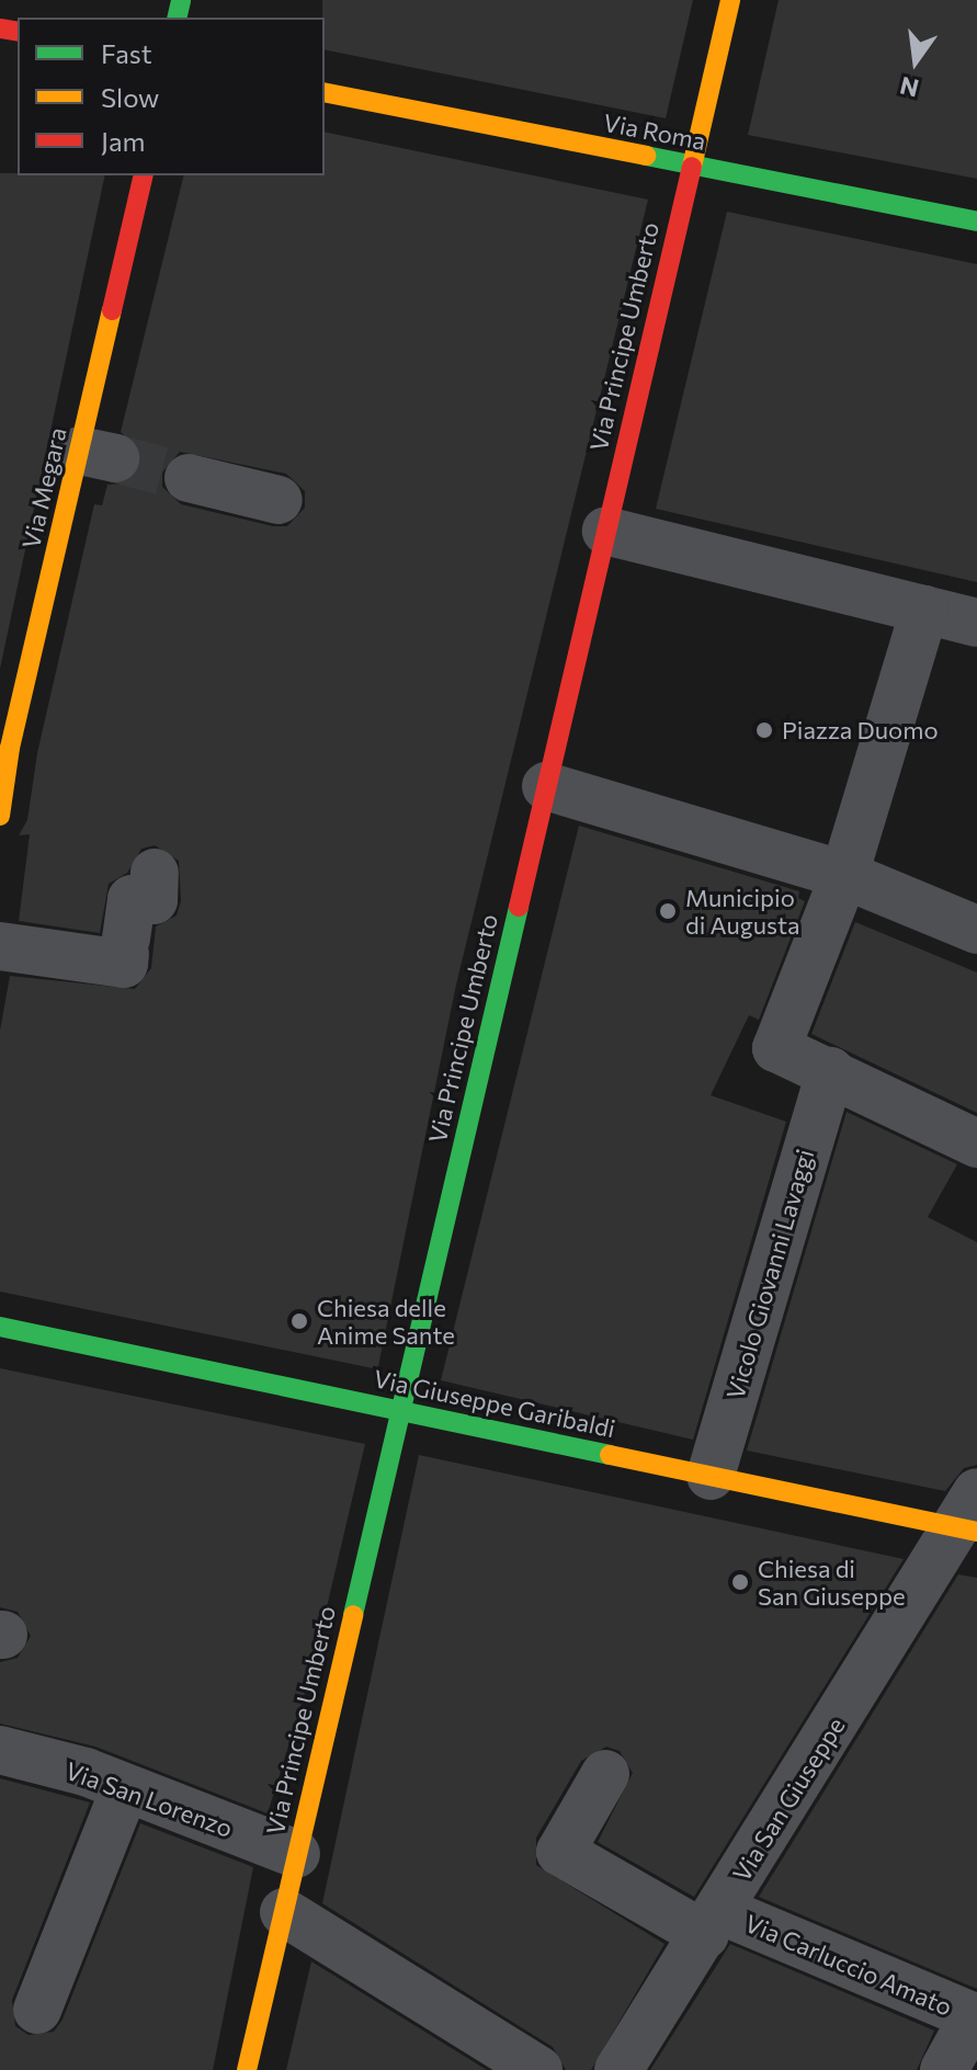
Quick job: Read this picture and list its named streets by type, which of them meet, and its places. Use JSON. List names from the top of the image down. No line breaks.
{"streets":{"street":["Via Roma","Via Principe Umberto","Via Megara","Vicolo Giovanni Lavaggi","Via Giuseppe Garibaldi","Via San Lorenzo","Via San Giuseppe","Via Carluccio Amato"]},"crossings":[["Via Roma","Via Principe Umberto"],["Via Principe Umberto","Via Giuseppe Garibaldi"],["Via Principe Umberto","Via San Lorenzo"],["Vicolo Giovanni Lavaggi","Via Giuseppe Garibaldi"],["Via Giuseppe Garibaldi","Via San Giuseppe"],["Via San Giuseppe","Via Carluccio Amato"]],"places":["Piazza Duomo","Municipio di Augusta","Chiesa delle Anime Sante","Chiesa di San Giuseppe"],"legend":["Fast","Slow","Jam"],"north":"bottom"}
